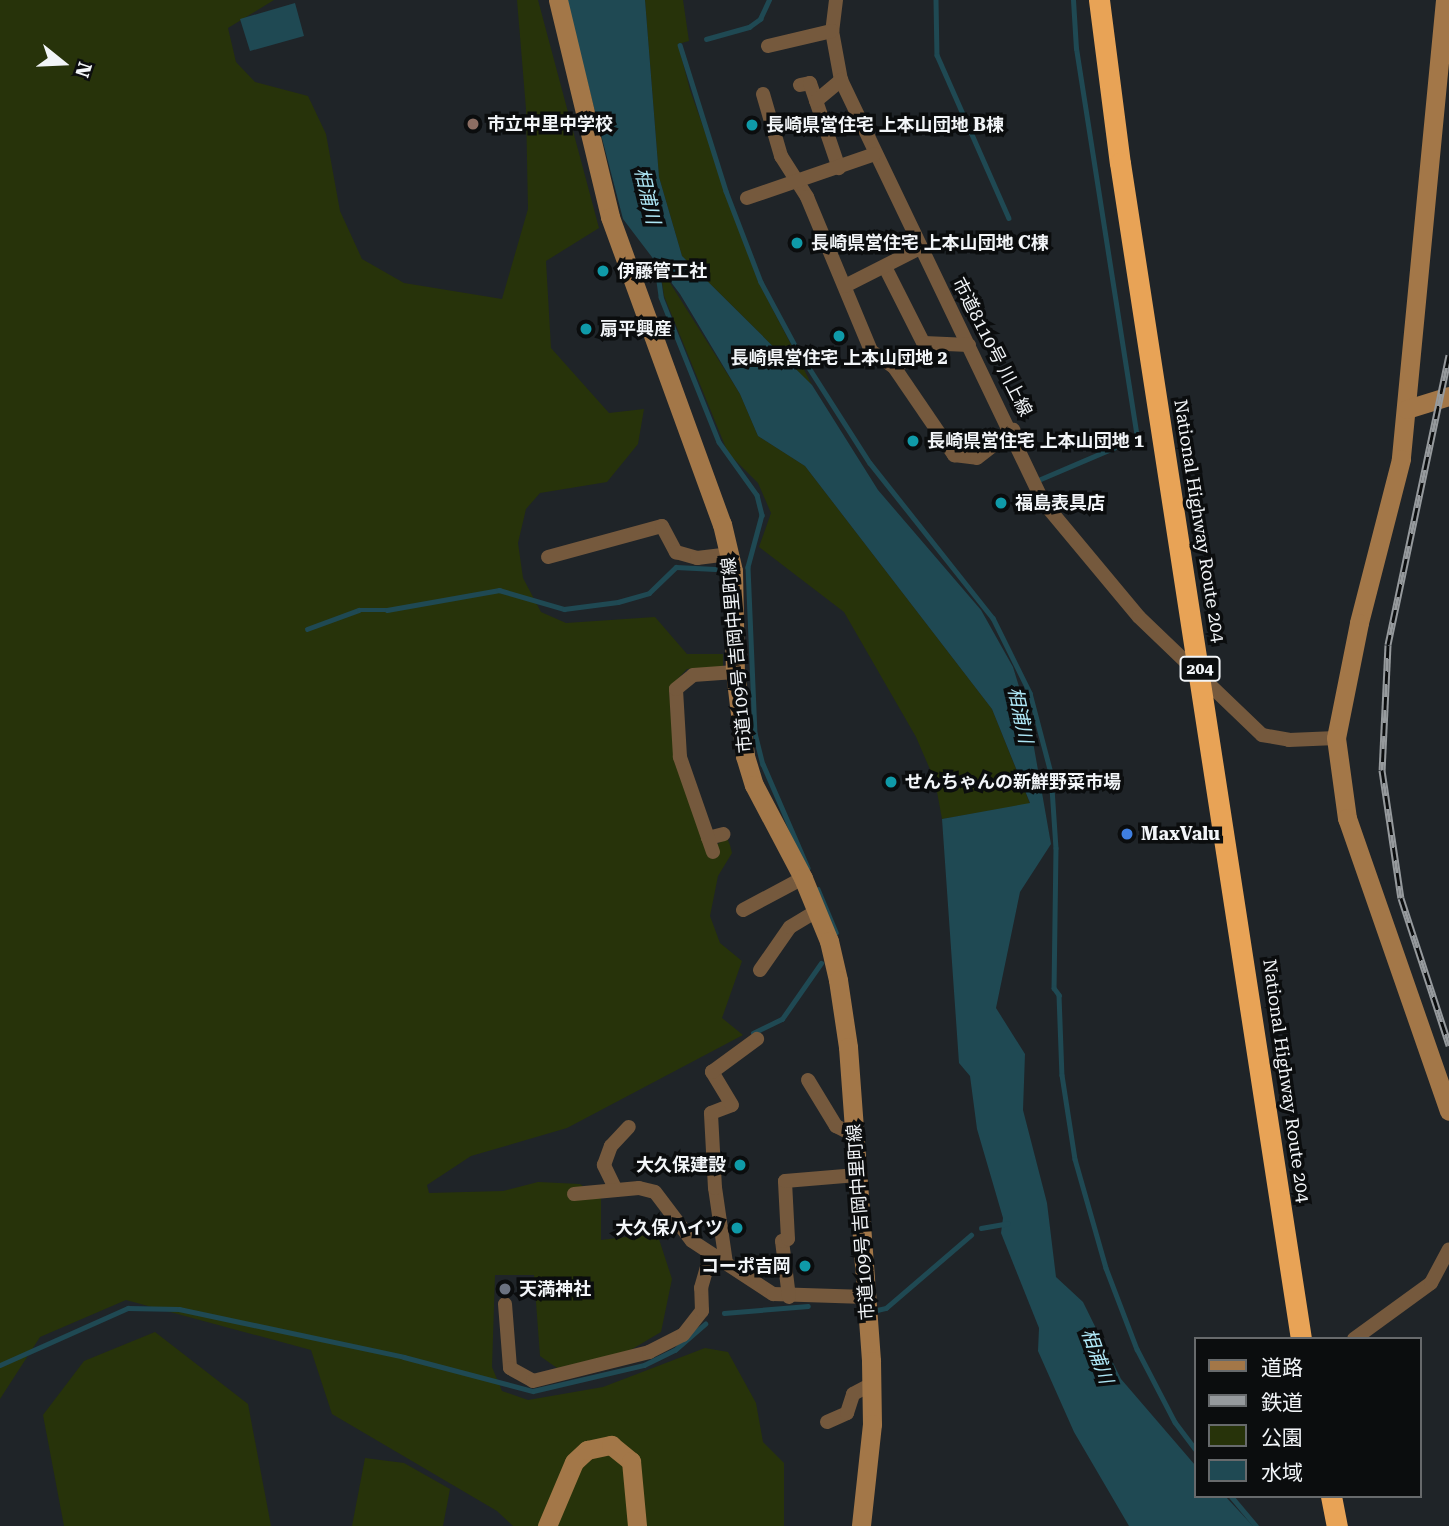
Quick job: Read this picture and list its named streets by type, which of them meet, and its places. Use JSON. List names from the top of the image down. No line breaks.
{"streets":{"highway":["National Highway Route 204","204"],"street":["市道8110号 川上線","市道109号 吉岡中里町線"]},"crossings":[["市道8110号 川上線","National Highway Route 204"]],"water":["相浦川"],"places":["市立中里中学校","長崎県営住宅 上本山団地 B棟","長崎県営住宅 上本山団地 C棟","伊藤管工社","扇平興産","長崎県営住宅 上本山団地 2","長崎県営住宅 上本山団地 1","福島表具店","せんちゃんの新鮮野菜市場","MaxValu","大久保建設","大久保ハイツ","コーポ吉岡","天満神社"],"legend":["道路","鉄道","公園","水域"],"north":"right"}
